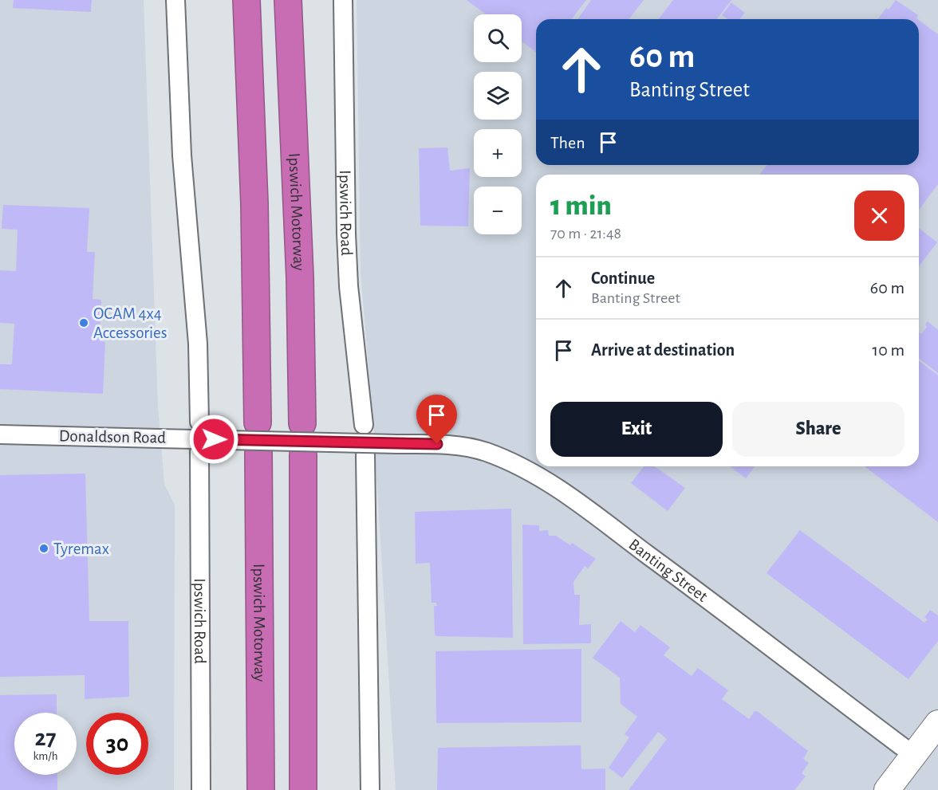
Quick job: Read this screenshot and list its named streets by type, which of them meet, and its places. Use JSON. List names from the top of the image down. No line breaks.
{"streets":{"highway":["Ipswich Motorway"],"street":["Ipswich Road","Donaldson Road","Banting Street"]},"crossings":[["Donaldson Road","Banting Street"]],"places":["OCAM 4x4 Accessories","Tyremax"],"page":{"map_buttons":["+","−"],"turn":["60 m","Banting Street"],"then":"Then","heading":["1 min","70 m · 21:48"],"list":[{"name":"Continue","note":"Banting Street","value":"60 m"},{"name":"Arrive at destination","value":"10 m"}],"buttons":["Exit","Share"],"speed":"27 km/h","limit":"30"}}
